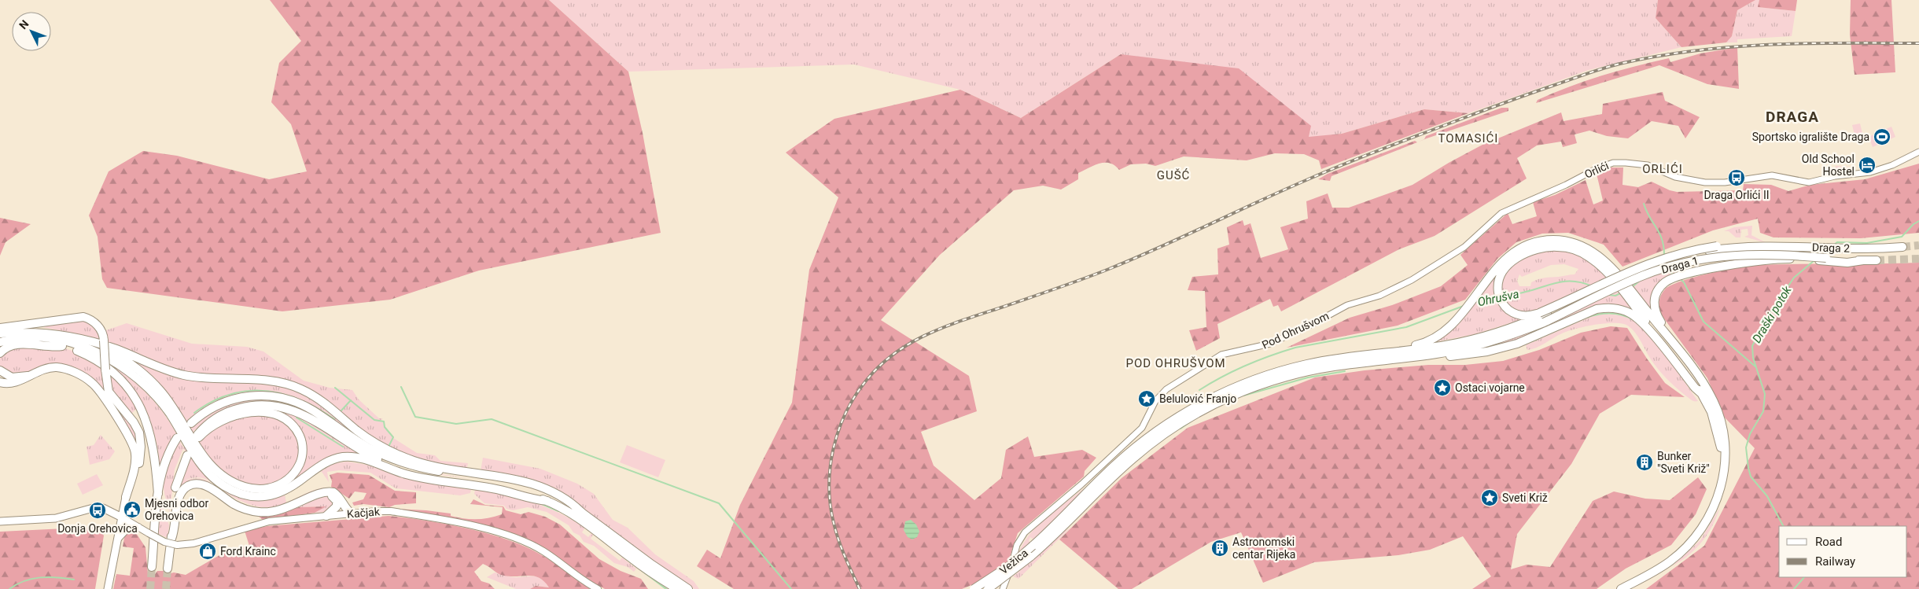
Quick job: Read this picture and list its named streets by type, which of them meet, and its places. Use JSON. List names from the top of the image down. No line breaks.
{"streets":{"highway":["Draga 2","Draga 1","Vežica"],"main road":["Kačjak"],"street":["Orlići","Pod Ohrušvom"]},"crossings":[["Orlići","Pod Ohrušvom"],["Draga 2","Draga 1"]],"districts":["DRAGA","TOMASIĆI","ORLIĆI","GUŠĆ","POD OHRUŠVOM"],"water":["Ohrušva","Draški potok"],"places":{"sports":["Sportsko igralište Draga"],"hotel":["Old School Hostel"],"bus stop":["Draga Orlići II","Donja Orehovica"],"place":["Ostaci vojarne","Belulović Franjo","Sveti Križ"],"building":["Bunker \"Sveti Križ\"","Astronomski centar Rijeka"],"public building":["Mjesni odbor Orehovica"],"shop":["Ford Krainc"]},"legend":["Road","Railway"],"north":"top left"}
